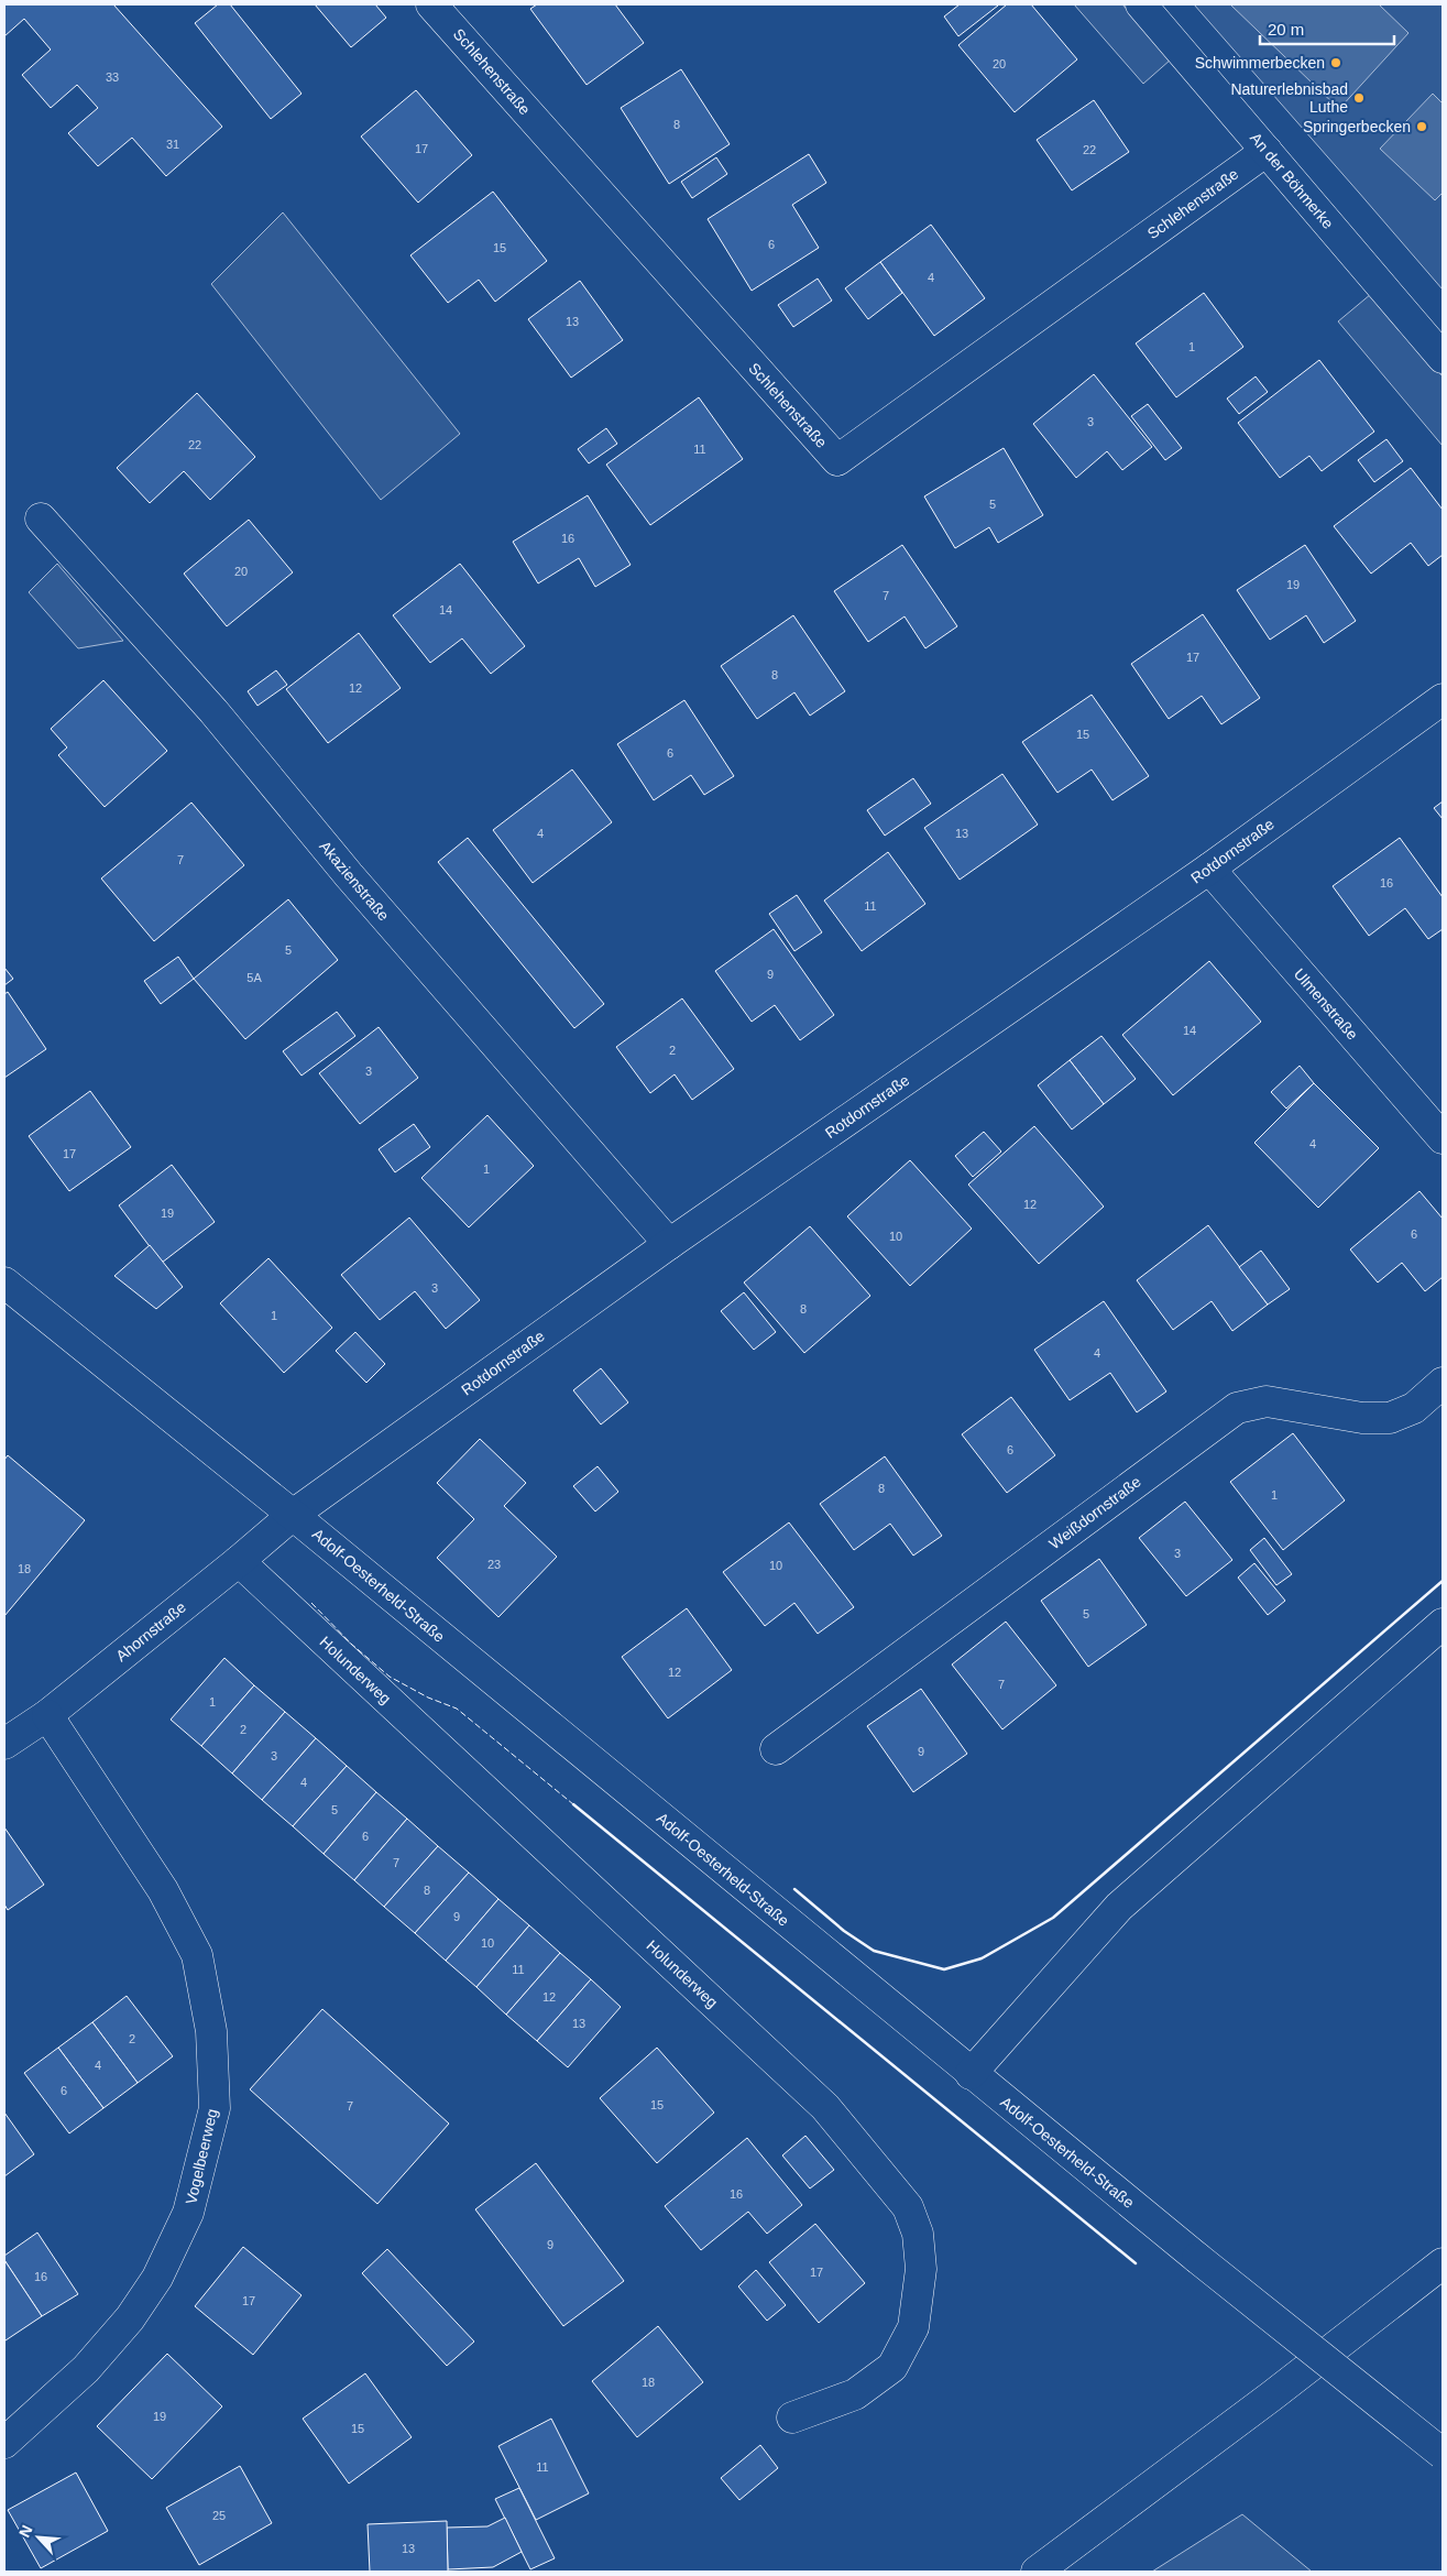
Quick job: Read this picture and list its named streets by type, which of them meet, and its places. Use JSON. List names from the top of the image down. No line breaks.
{"streets":{"street":["Schlehenstraße","An der Böhmerke","Rotdornstraße","Akazienstraße","Ulmenstraße","Weißdornstraße","Adolf-Oesterheld-Straße","Ahornstraße","Holunderweg","Vogelbeerweg"]},"crossings":[["Schlehenstraße","An der Böhmerke"],["Rotdornstraße","Akazienstraße"],["Rotdornstraße","Ulmenstraße"],["Rotdornstraße","Adolf-Oesterheld-Straße"],["Rotdornstraße","Ahornstraße"],["Adolf-Oesterheld-Straße","Ahornstraße"],["Ahornstraße","Holunderweg"],["Ahornstraße","Vogelbeerweg"]],"places":["Schwimmerbecken","Naturerlebnisbad Luthe","Springerbecken"],"house_numbers":["20","33","8","31","17","22","6","15","4","13","1","3","22","11","5","16","20","19","7","14","17","8","12","15","6","4","13","7","16","11","5","9","5A","14","2","3","4","17","1","12","19","6","10","3","8","1","4","6","8","1","3","23","10","18","5","12","7","1","2","9","3","4","5","6","7","8","9","10","11","12","13","2","4","6","15","7","16","9","17","16","17","18","19","15","11","25","13"],"scale_bar":"20 m","north":"top left"}
